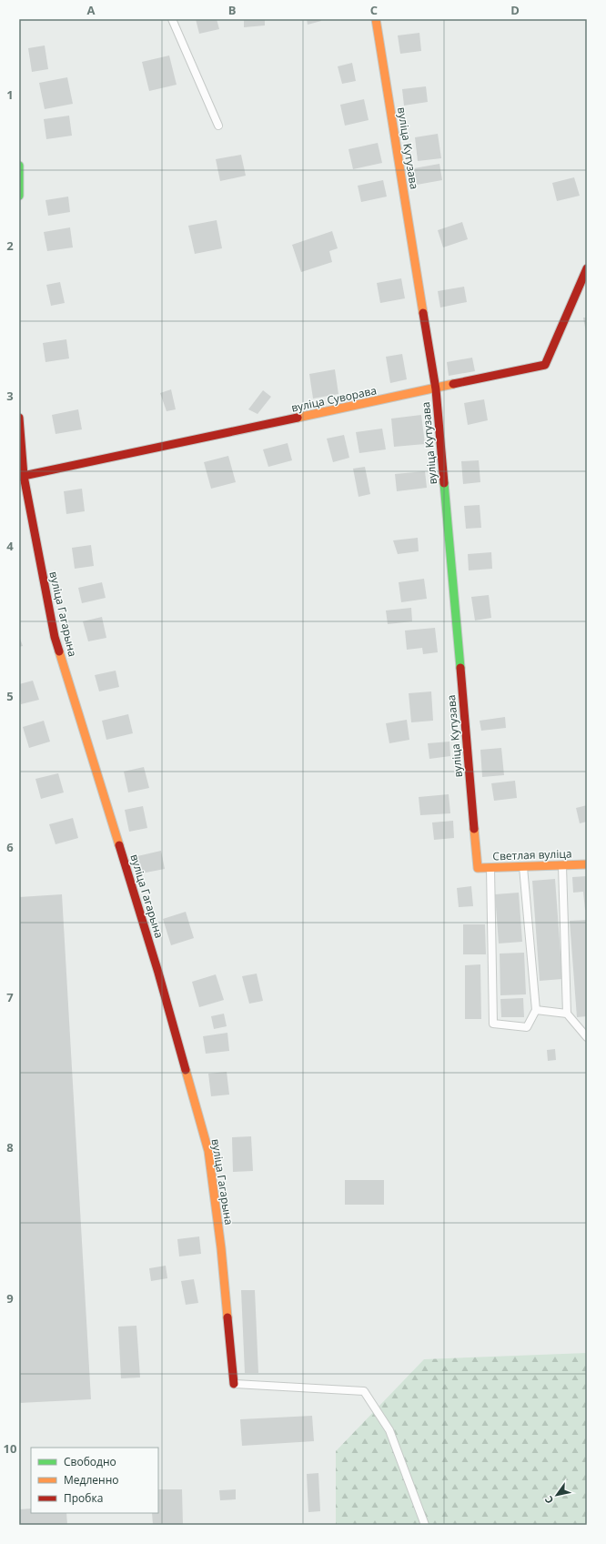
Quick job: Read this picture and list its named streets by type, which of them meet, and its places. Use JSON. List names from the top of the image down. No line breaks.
{"streets":{"street":["вуліца Кутузава","вуліца Суворава","вуліца Гагарына","Светлая вуліца"]},"crossings":[["вуліца Кутузава","вуліца Суворава"],["вуліца Кутузава","Светлая вуліца"],["вуліца Суворава","вуліца Гагарына"]],"legend":["Свободно","Медленно","Пробка"],"north":"bottom left","grid":{"columns":["A","B","C","D"],"rows":["1","2","3","4","5","6","7","8","9","10"]}}
